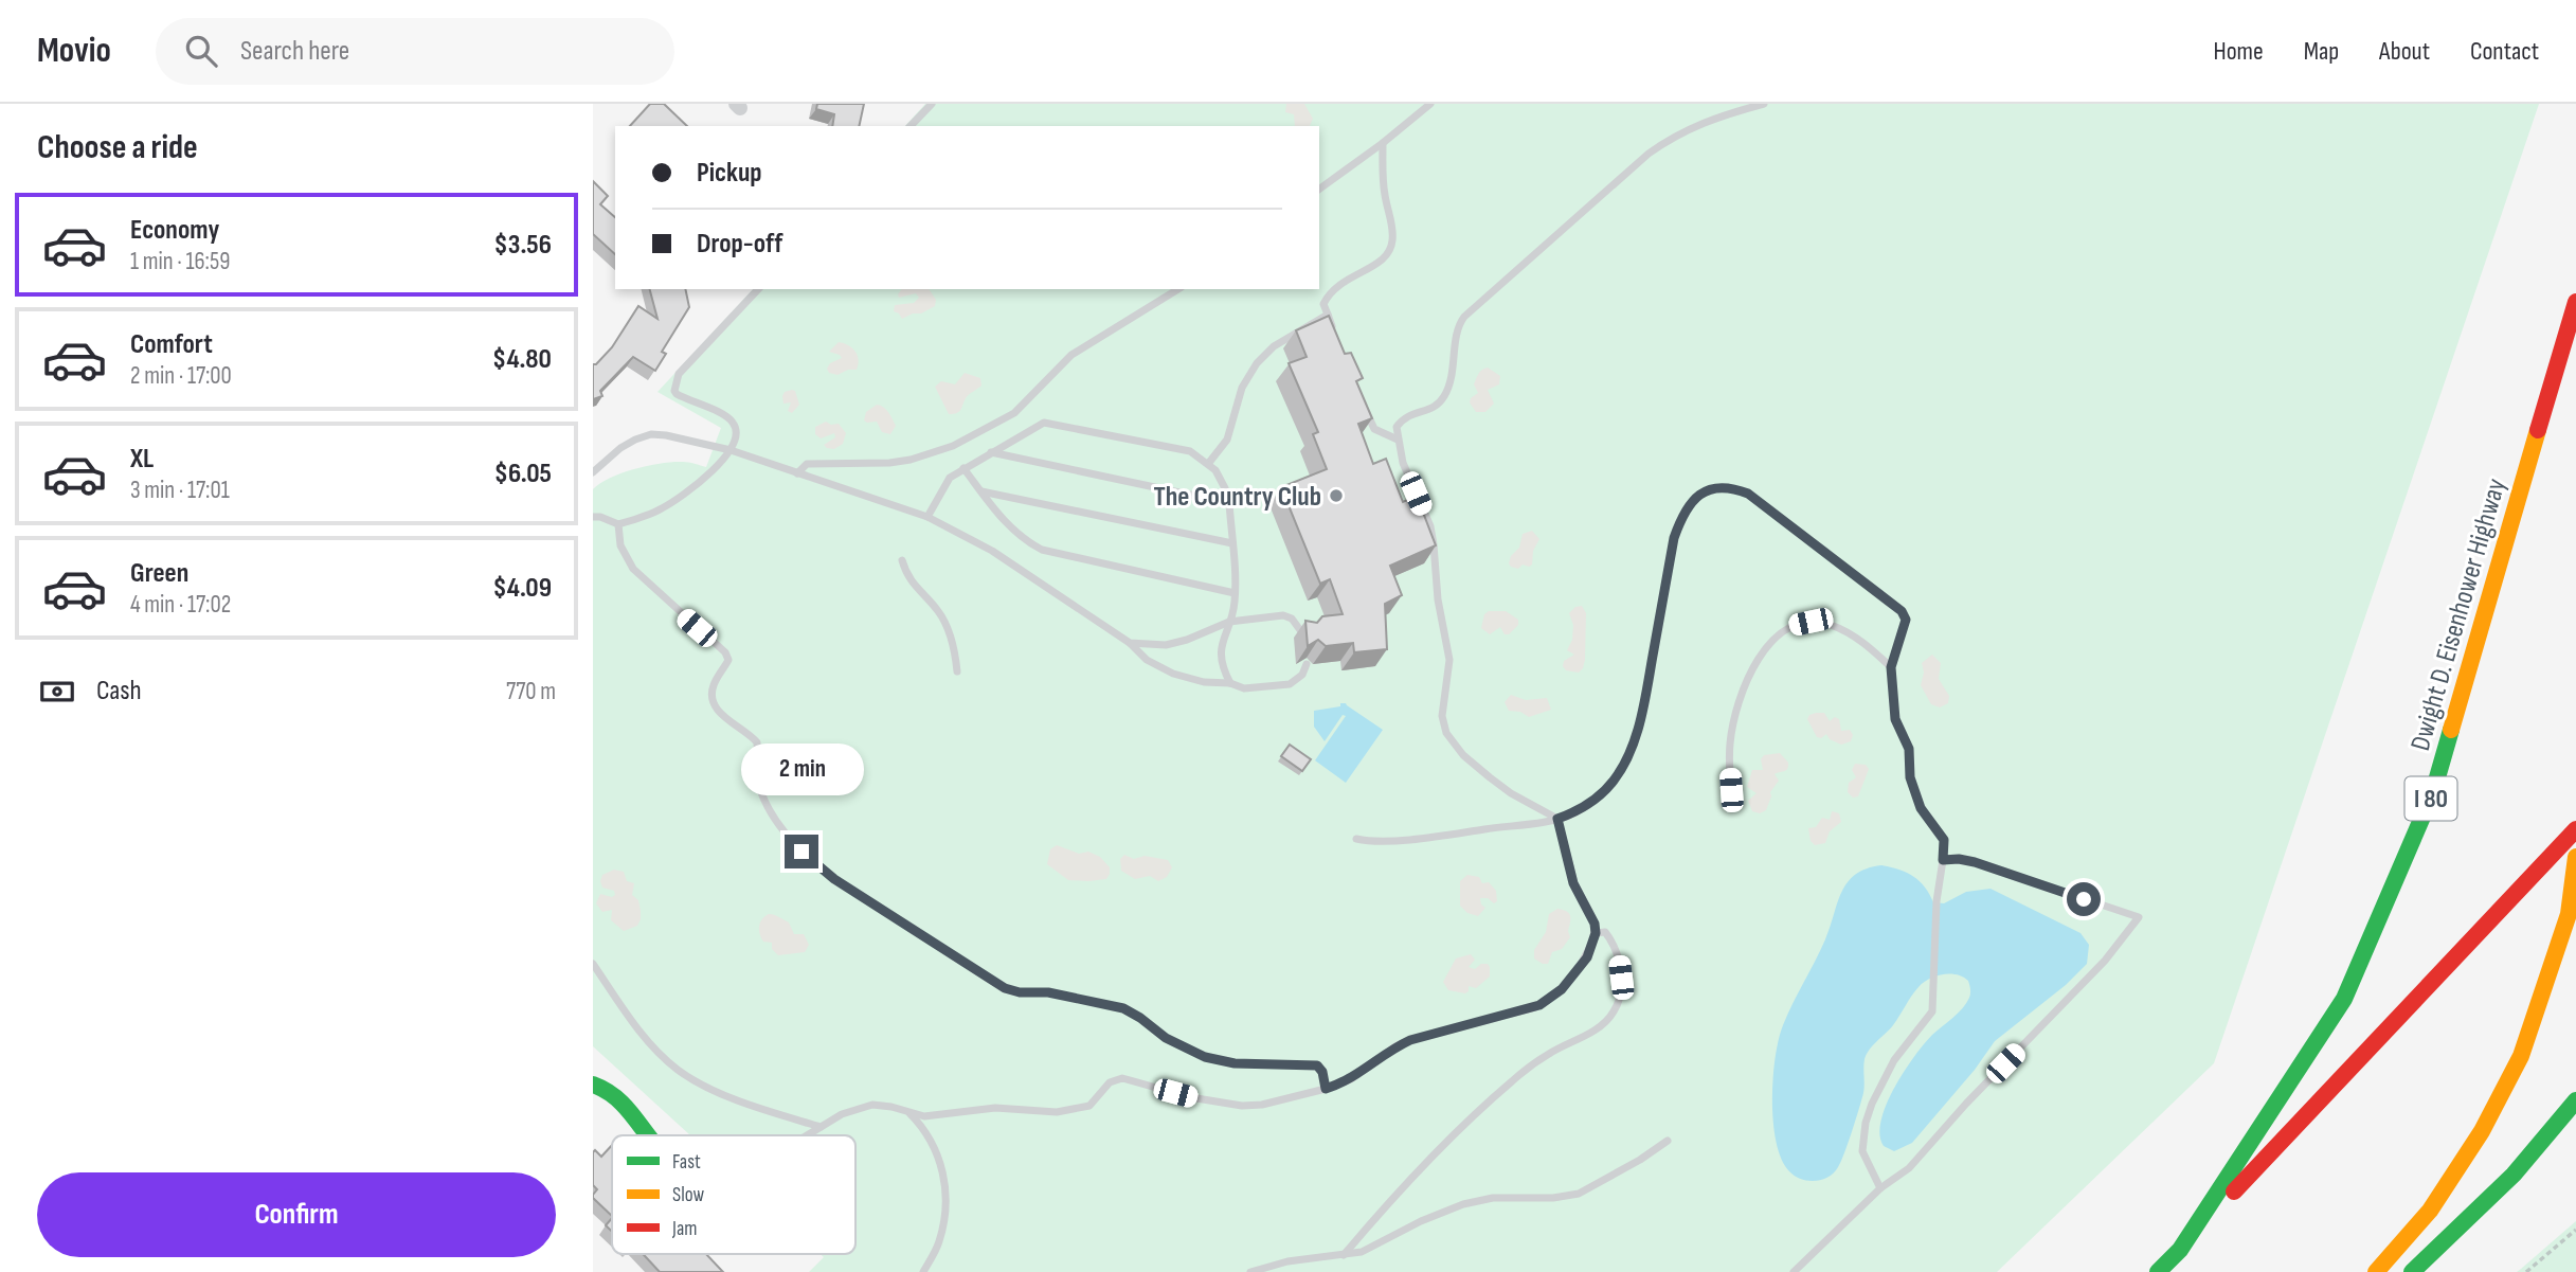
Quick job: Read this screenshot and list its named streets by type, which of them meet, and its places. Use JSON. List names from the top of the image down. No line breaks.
{"streets":{"main road":["Dwight D. Eisenhower Highway","I 80"]},"places":["The Country Club"],"legend":["Fast","Slow","Jam"],"page":{"header":"Movio","search":"Search here","nav":["Home","Map","About","Contact"],"heading":"Choose a ride","banner":["Pickup","Drop-off"],"list":[{"name":"Economy","note":"1 min · 16:59","value":"$3.56"},{"name":"Comfort","note":"2 min · 17:00","value":"$4.80"},{"name":"XL","note":"3 min · 17:01","value":"$6.05"},{"name":"Green","note":"4 min · 17:02","value":"$4.09"}],"pay":["Cash","770 m"],"bubble":"2 min","buttons":"Confirm"}}
